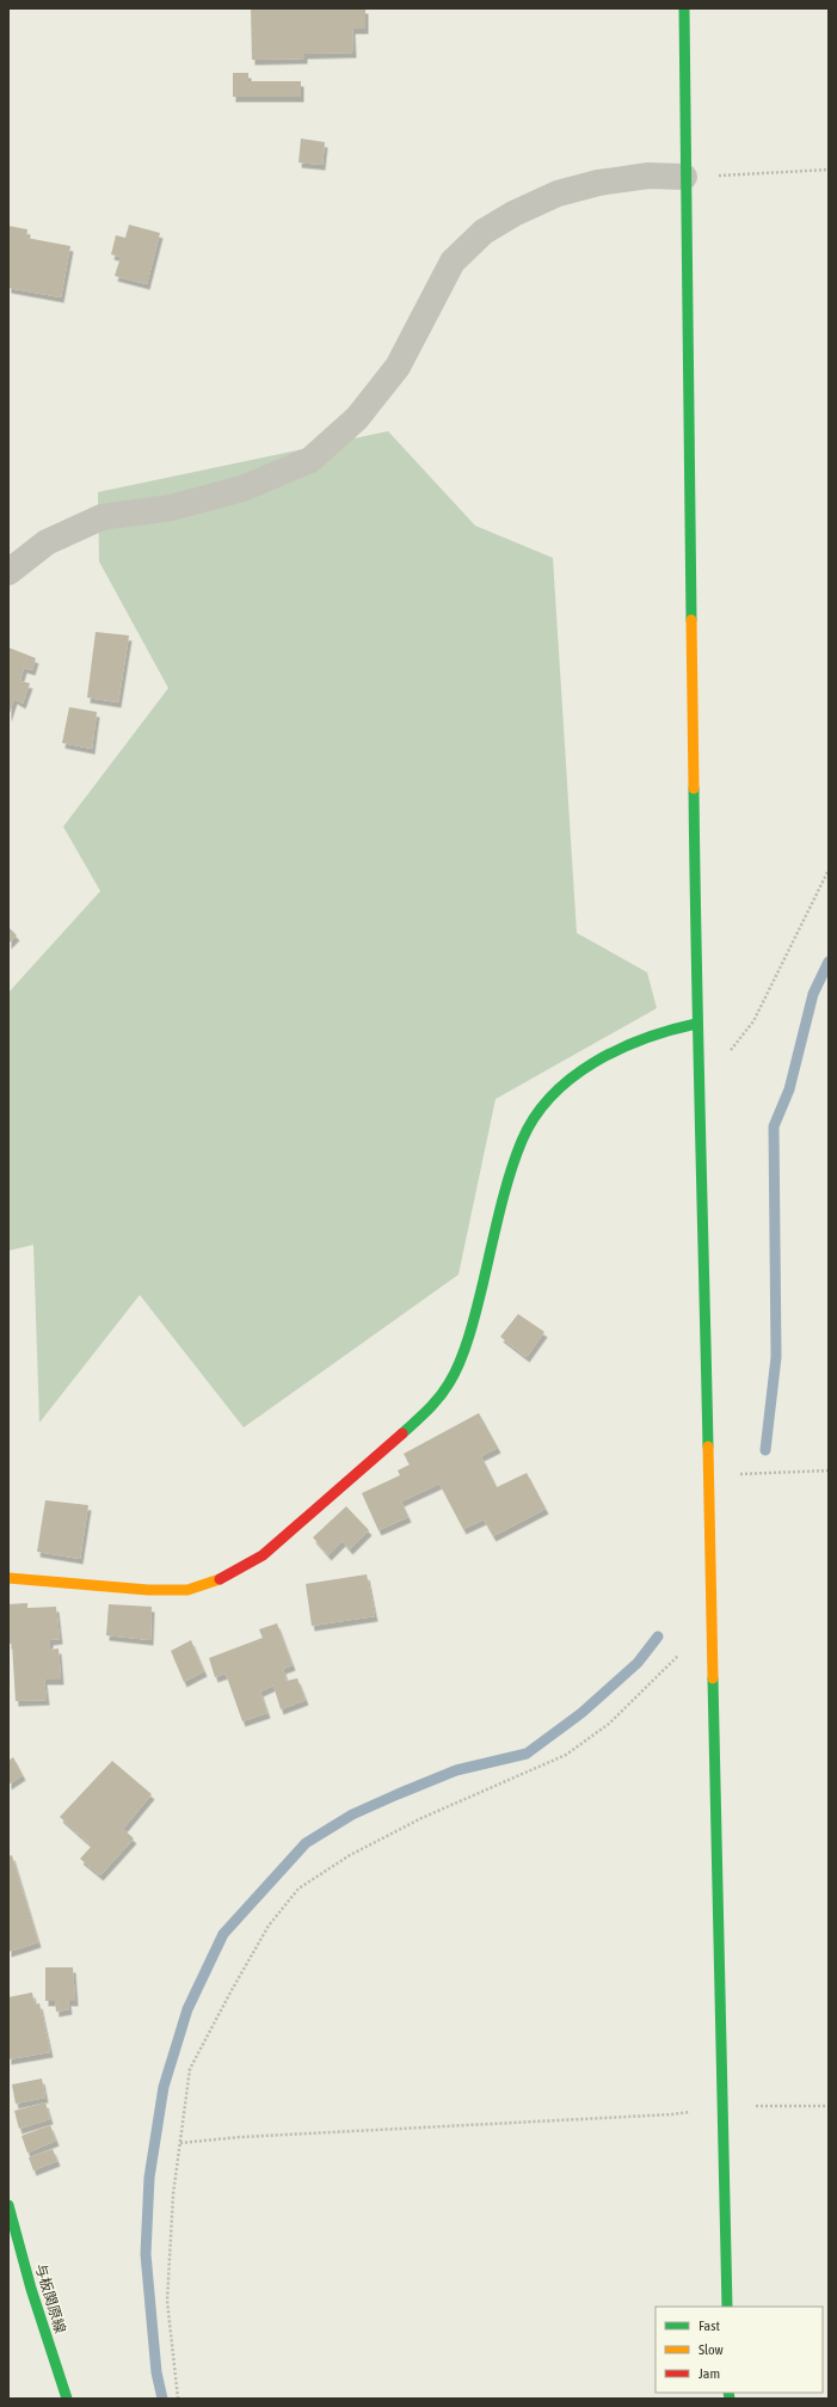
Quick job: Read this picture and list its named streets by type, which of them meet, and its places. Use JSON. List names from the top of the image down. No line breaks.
{"streets":{"street":["与板関原線"]},"legend":["Fast","Slow","Jam"]}
